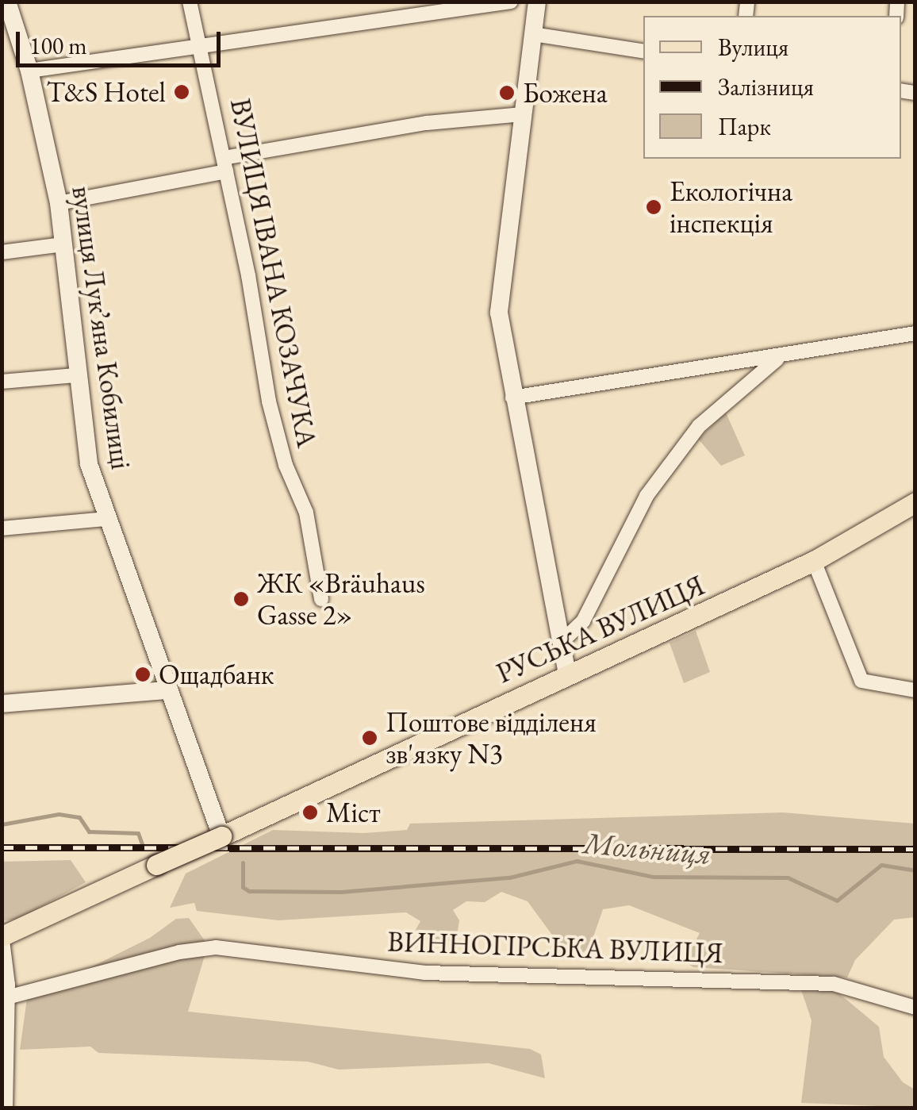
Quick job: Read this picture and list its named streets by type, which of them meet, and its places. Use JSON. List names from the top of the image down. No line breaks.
{"streets":{"main road":["РУСЬКА ВУЛИЦЯ"],"street":["ВУЛИЦЯ ІВАНА КОЗАЧУКА","вулиця Лукʼяна Кобилиці","ВИННОГІРСЬКА ВУЛИЦЯ"]},"crossings":[["вулиця Лукʼяна Кобилиці","РУСЬКА ВУЛИЦЯ"]],"water":["Мольниця"],"places":["T&S Hotel","Божена","Екологічна інспекція","ЖК «Bräuhaus Gasse 2»","Ощадбанк","Поштове відділеня зв'язку N3","Міст"],"legend":["Вулиця","Залізниця","Парк"],"scale_bar":"100 m"}
